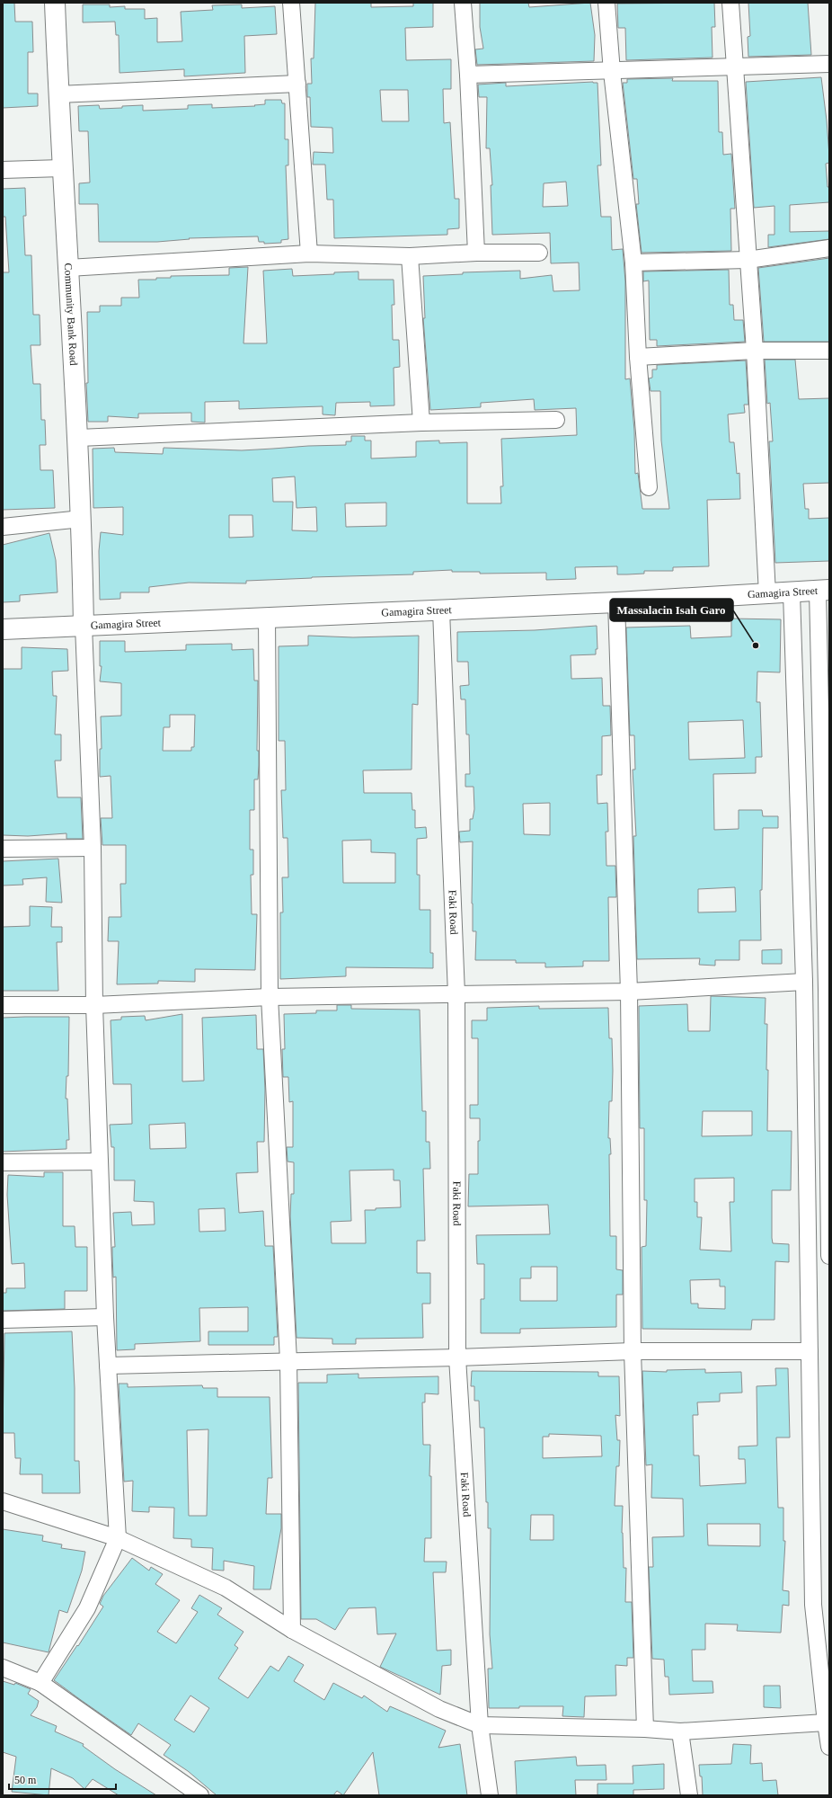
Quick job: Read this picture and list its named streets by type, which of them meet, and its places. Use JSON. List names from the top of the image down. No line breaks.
{"streets":{"street":["Community Bank Road","Gamagira Street","Faki Road"]},"crossings":[["Community Bank Road","Gamagira Street"],["Gamagira Street","Faki Road"]],"places":["Massalacin Isah Garo"],"scale_bar":"50 m"}
